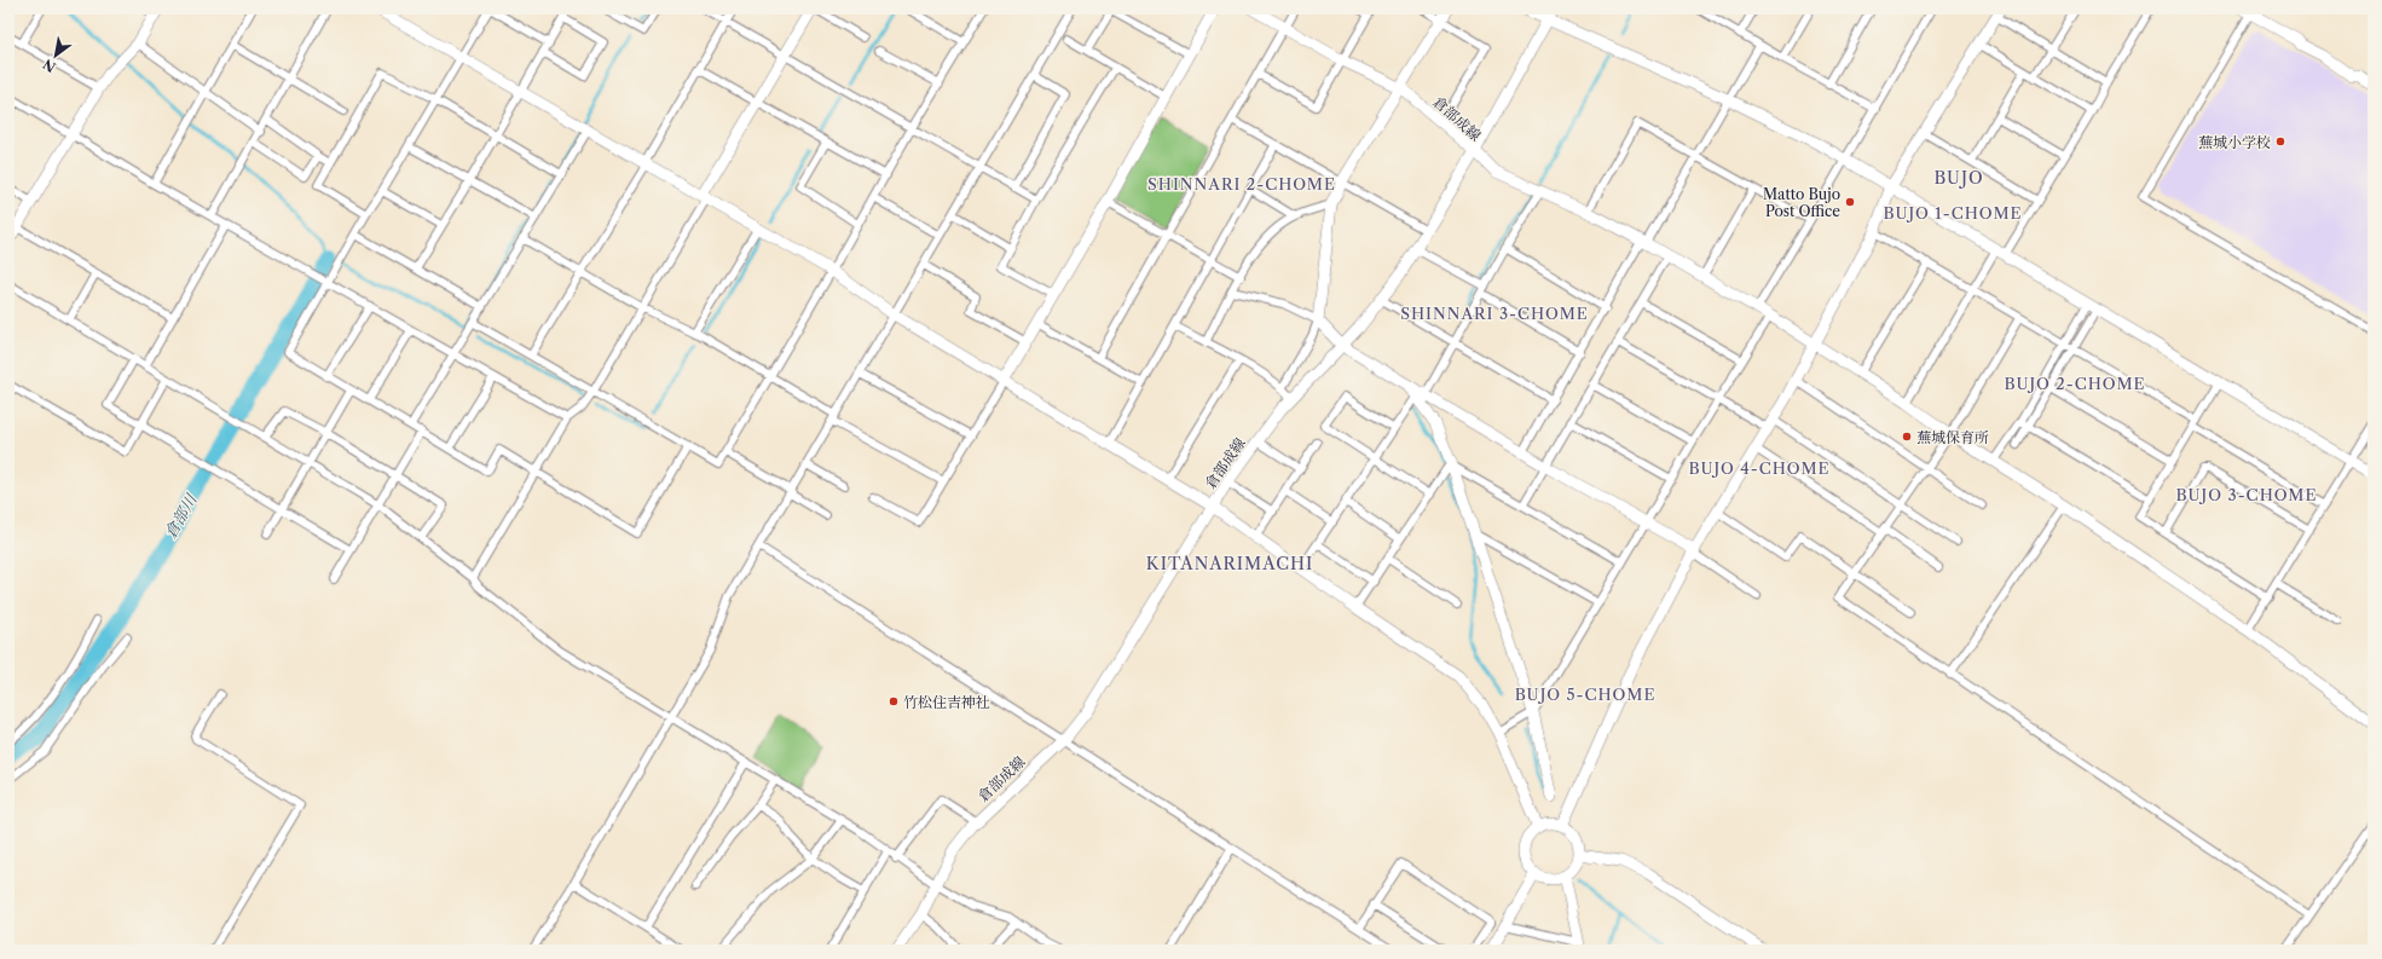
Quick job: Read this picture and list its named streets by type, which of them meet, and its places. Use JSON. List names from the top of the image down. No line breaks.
{"streets":{"street":["倉部成線"]},"districts":["BUJO","SHINNARI 2-CHOME","BUJO 1-CHOME","SHINNARI 3-CHOME","BUJO 2-CHOME","BUJO 4-CHOME","BUJO 3-CHOME","KITANARIMACHI","BUJO 5-CHOME"],"water":["倉部川"],"places":["蕪城小学校","Matto Bujo Post Office","蕪城保育所","竹松住吉神社"],"north":"bottom left"}
